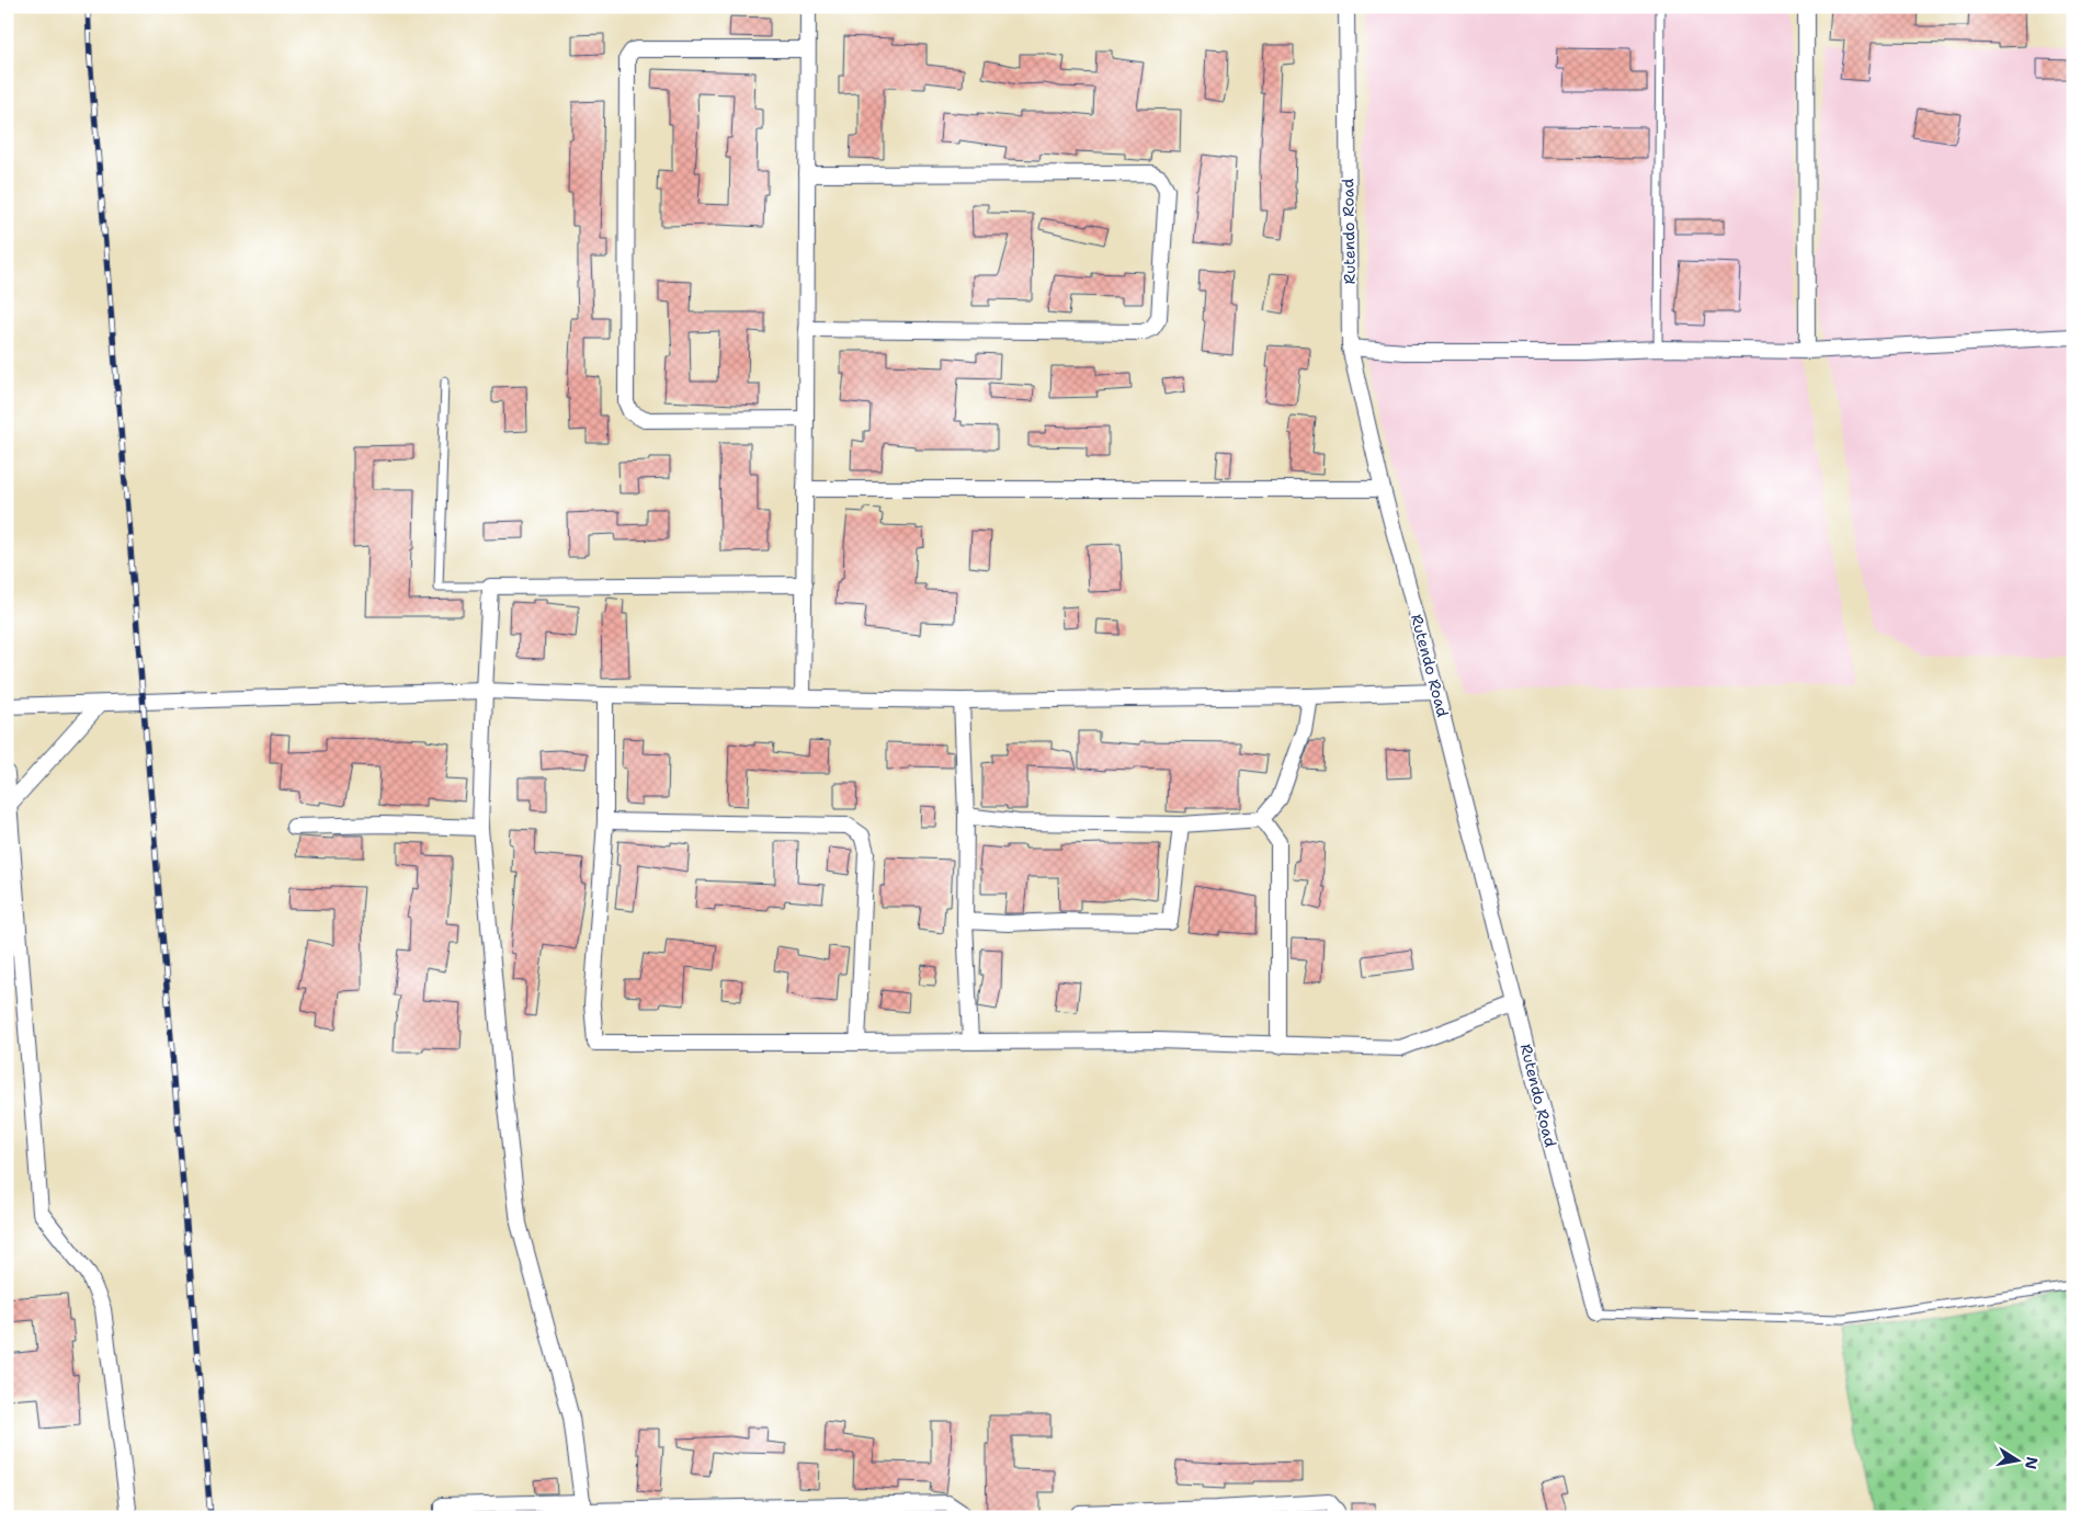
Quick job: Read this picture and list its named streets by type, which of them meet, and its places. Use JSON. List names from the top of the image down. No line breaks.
{"streets":{"street":["Rutendo Road"]},"north":"right"}
